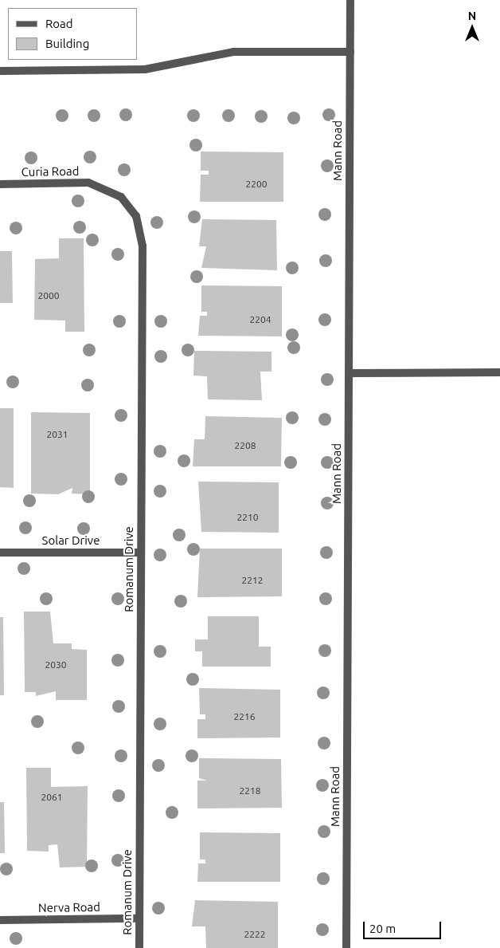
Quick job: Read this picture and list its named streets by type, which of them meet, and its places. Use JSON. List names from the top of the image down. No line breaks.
{"streets":{"street":["Mann Road","Curia Road","Solar Drive","Romanum Drive","Nerva Road"]},"crossings":[["Curia Road","Romanum Drive"],["Solar Drive","Romanum Drive"],["Romanum Drive","Nerva Road"]],"house_numbers":["2200","2000","2204","2031","2208","2210","2212","2030","2216","2218","2061","2222"],"legend":["Road","Building"],"scale_bar":"20 m","north":"top"}
